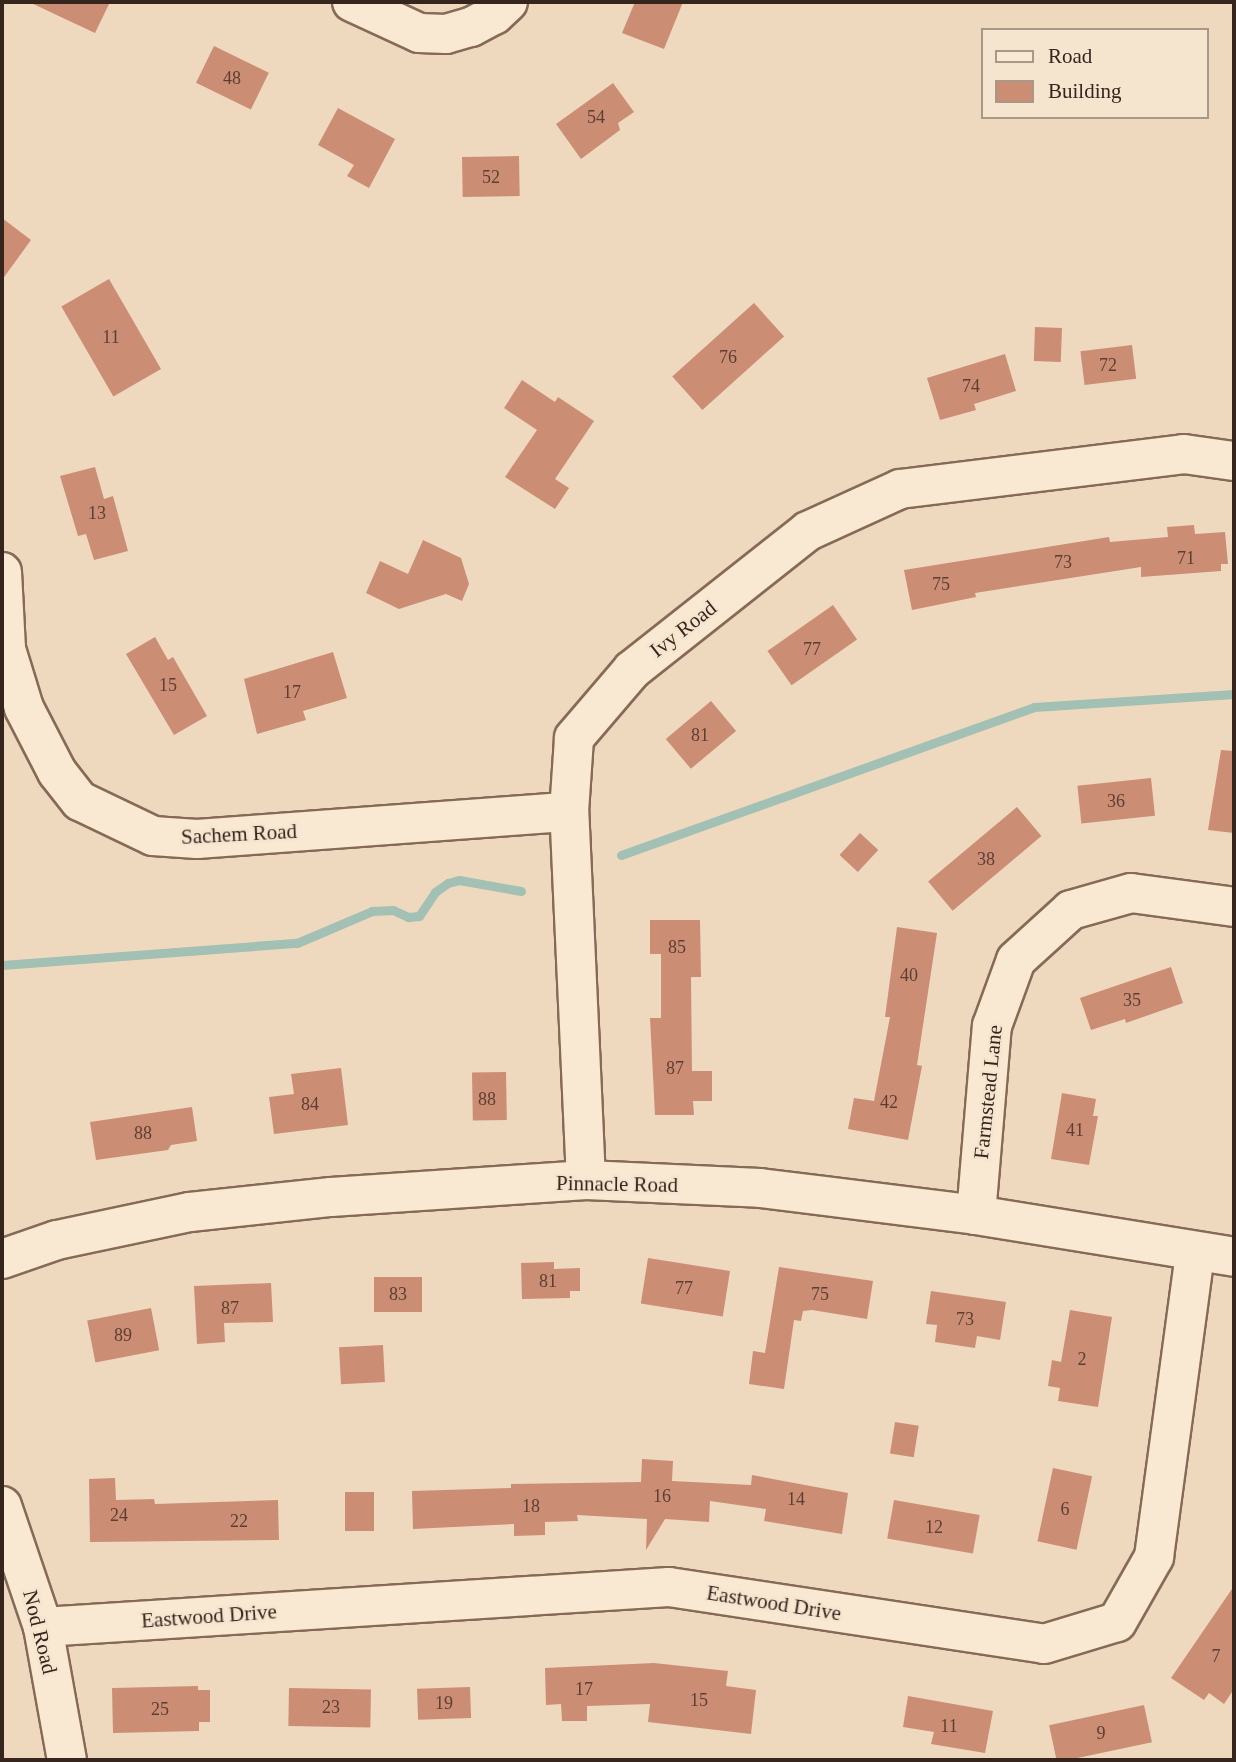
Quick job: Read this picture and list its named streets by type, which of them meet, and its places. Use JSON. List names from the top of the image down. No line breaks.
{"streets":{"street":["Ivy Road","Sachem Road","Farmstead Lane","Pinnacle Road","Eastwood Drive","Nod Road"]},"crossings":[["Ivy Road","Sachem Road"],["Ivy Road","Pinnacle Road"],["Farmstead Lane","Pinnacle Road"],["Pinnacle Road","Eastwood Drive"],["Eastwood Drive","Nod Road"]],"house_numbers":["48","54","52","11","76","72","74","13","71","73","75","77","15","17","81","36","38","85","40","35","87","88","42","84","41","88","81","77","83","75","87","73","89","2","16","14","18","6","24","22","12","7","17","15","19","23","25","11","9"],"legend":["Road","Building"]}
